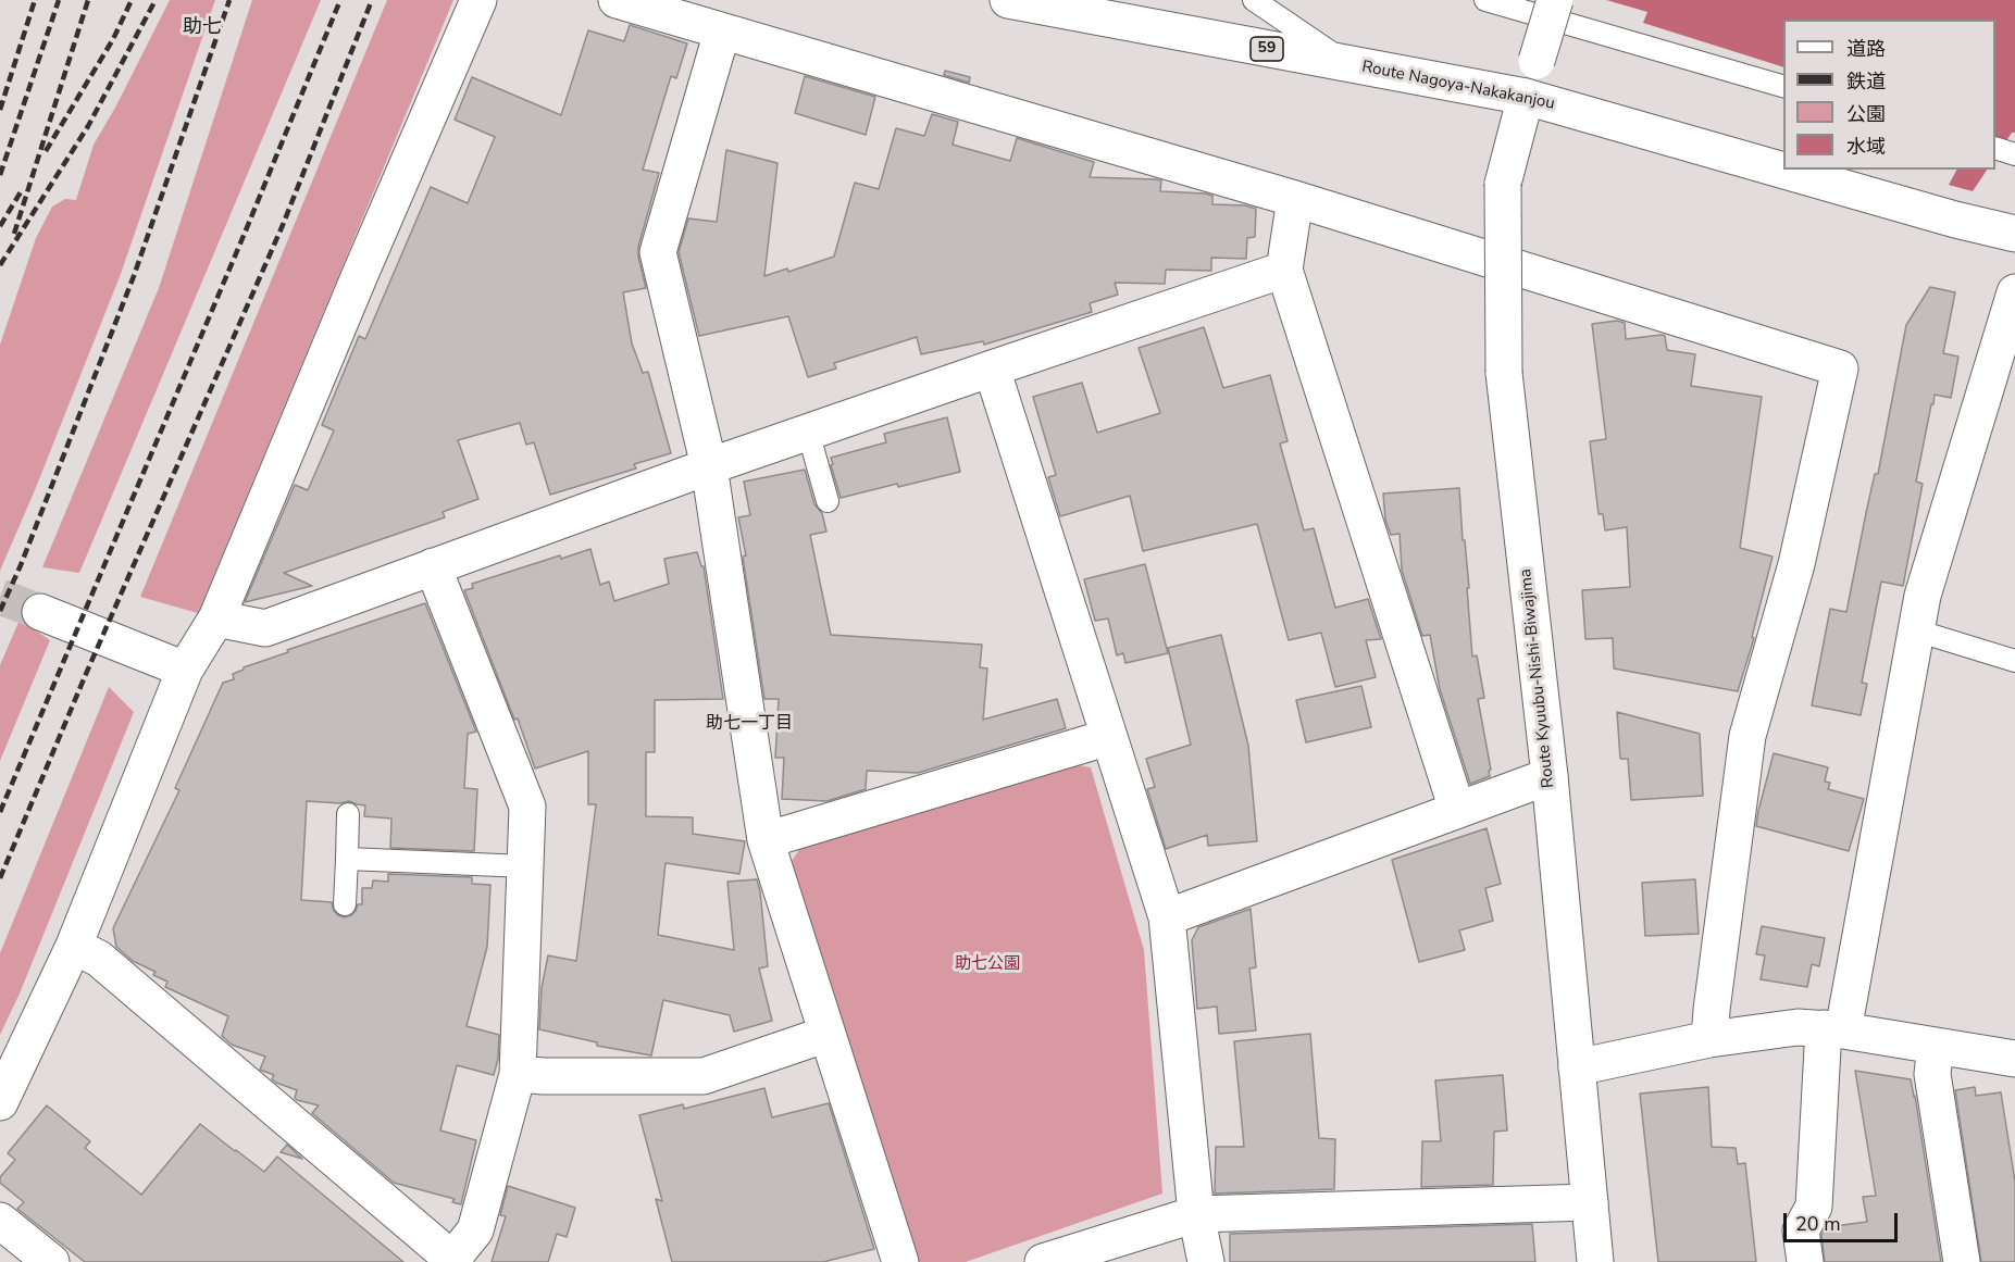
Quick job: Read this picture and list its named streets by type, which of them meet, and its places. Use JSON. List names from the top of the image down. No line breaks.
{"streets":{"street":["59","Route Nagoya-Nakakanjou","Route Kyuubu-Nishi-Biwajima"]},"crossings":[["Route Nagoya-Nakakanjou","Route Kyuubu-Nishi-Biwajima"]],"districts":["助七","助七一丁目"],"parks":["助七公園"],"legend":["道路","鉄道","公園","水域"],"scale_bar":"20 m"}
